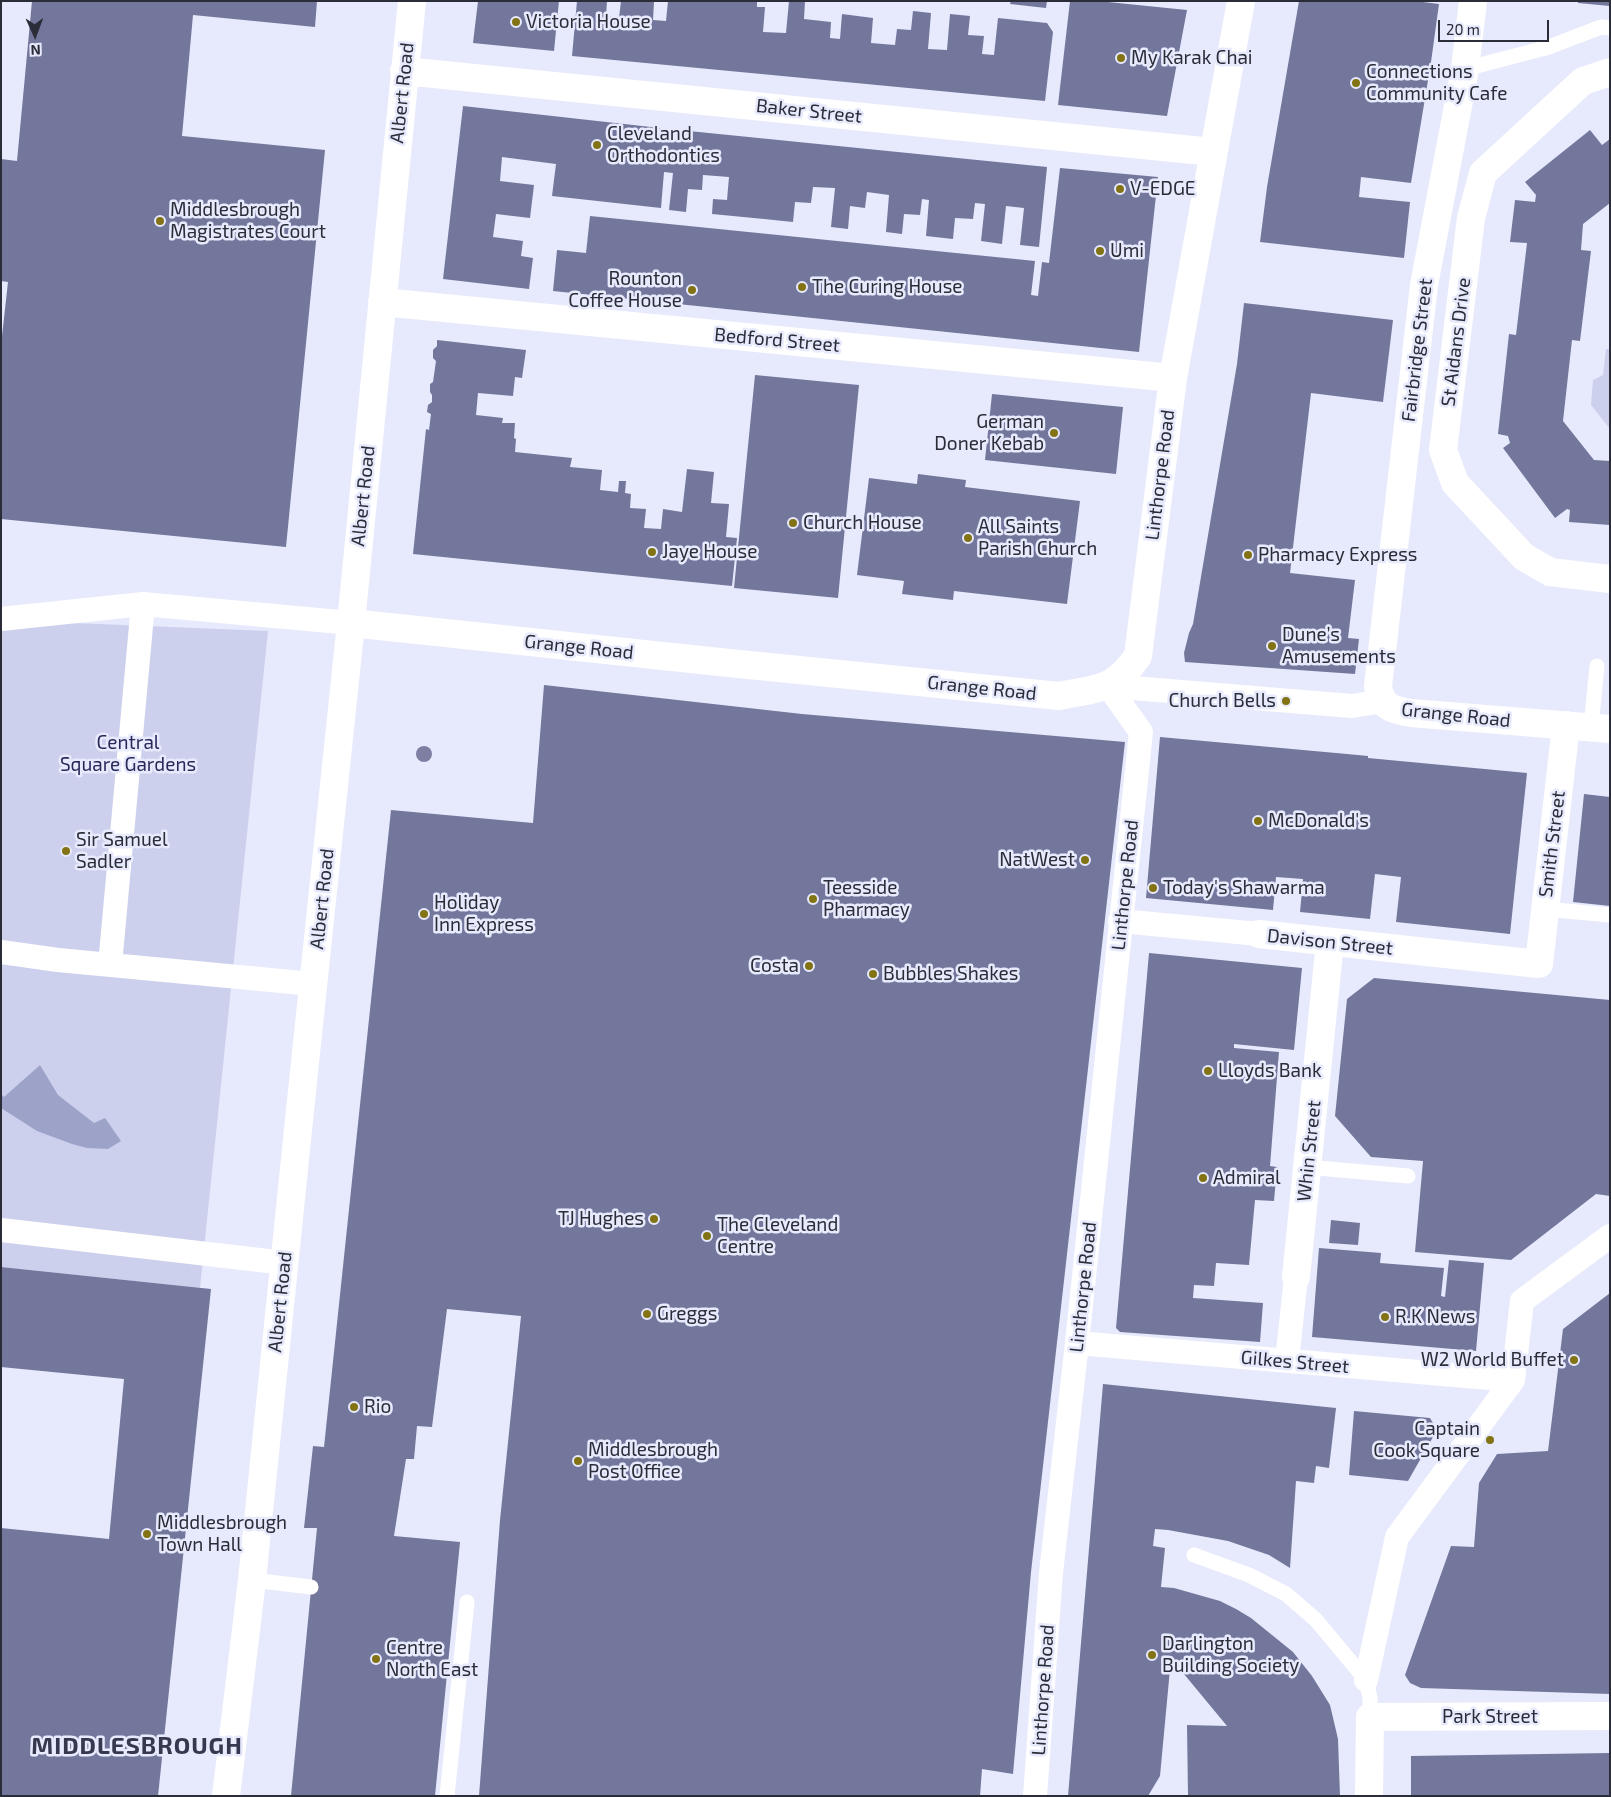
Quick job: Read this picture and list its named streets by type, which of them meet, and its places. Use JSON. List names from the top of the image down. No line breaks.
{"streets":{"street":["Albert Road","Baker Street","Bedford Street","St Aidans Drive","Fairbridge Street","Linthorpe Road","Grange Road","Smith Street","Davison Street","Whin Street","Gilkes Street","Park Street"]},"crossings":[["Albert Road","Baker Street"],["Albert Road","Bedford Street"],["Albert Road","Grange Road"],["Baker Street","Linthorpe Road"],["Bedford Street","Linthorpe Road"],["Fairbridge Street","Grange Road"],["Linthorpe Road","Grange Road"],["Linthorpe Road","Davison Street"],["Linthorpe Road","Gilkes Street"],["Grange Road","Smith Street"],["Smith Street","Davison Street"],["Davison Street","Whin Street"],["Whin Street","Gilkes Street"]],"districts":["MIDDLESBROUGH"],"parks":["Central Square Gardens"],"places":["Victoria House","My Karak Chai","Connections Community Cafe","Cleveland Orthodontics","V-EDGE","Middlesbrough Magistrates Court","Umi","The Curing House","Rounton Coffee House","German Doner Kebab","Church House","All Saints Parish Church","Jaye House","Pharmacy Express","Dune’s Amusements","Church Bells","McDonald's","Sir Samuel Sadler","NatWest","Today's Shawarma","Teesside Pharmacy","Holiday Inn Express","Costa","Bubbles Shakes","Lloyds Bank","Admiral","TJ Hughes","The Cleveland Centre","Greggs","R.K News","W2 World Buffet","Rio","Captain Cook Square","Middlesbrough Post Office","Middlesbrough Town Hall","Darlington Building Society","Centre North East"],"scale_bar":"20 m","north":"bottom"}
